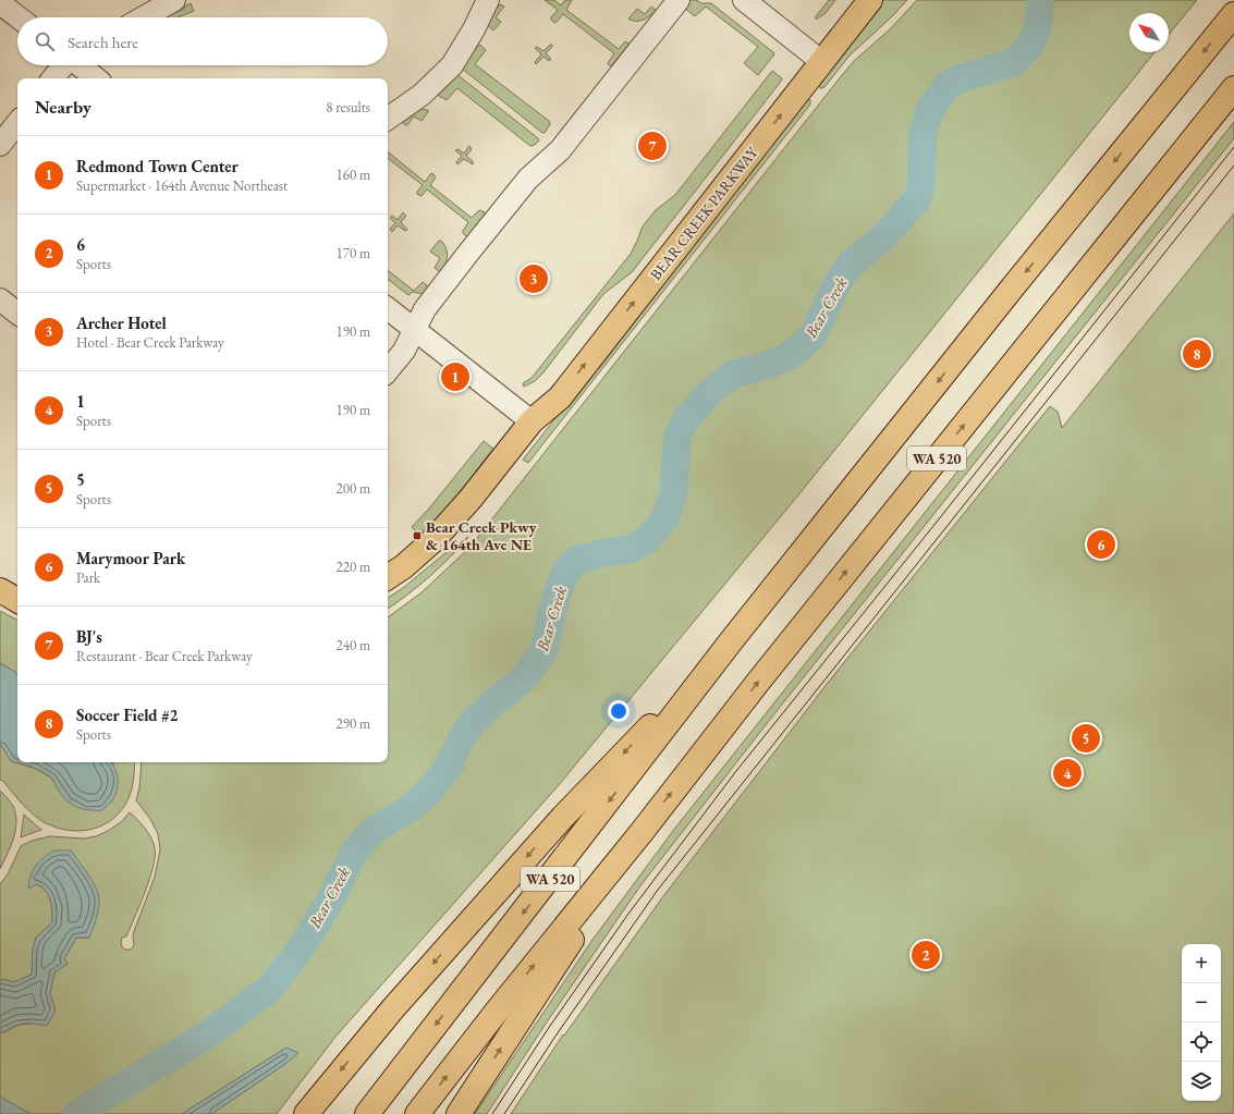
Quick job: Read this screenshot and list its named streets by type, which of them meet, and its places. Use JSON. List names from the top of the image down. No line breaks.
{"streets":{"main road":["BEAR CREEK PARKWAY","WA 520"]},"water":["Bear Creek"],"places":{"transit":["Bear Creek Pkwy & 164th Ave NE"]},"north":"top left","page":{"search":"Search here","heading":["Nearby","8 results"],"pins":["7","3","8","1","6","5","4","2"],"list":[{"mark":"1","name":"Redmond Town Center","note":"Supermarket · 164th Avenue Northeast","value":"160 m"},{"mark":"2","name":"6","note":"Sports","value":"170 m"},{"mark":"3","name":"Archer Hotel","note":"Hotel · Bear Creek Parkway","value":"190 m"},{"mark":"4","name":"1","note":"Sports","value":"190 m"},{"mark":"5","name":"5","note":"Sports","value":"200 m"},{"mark":"6","name":"Marymoor Park","note":"Park","value":"220 m"},{"mark":"7","name":"BJ's","note":"Restaurant · Bear Creek Parkway","value":"240 m"},{"mark":"8","name":"Soccer Field #2","note":"Sports","value":"290 m"}],"map_buttons":["+","−"]}}
